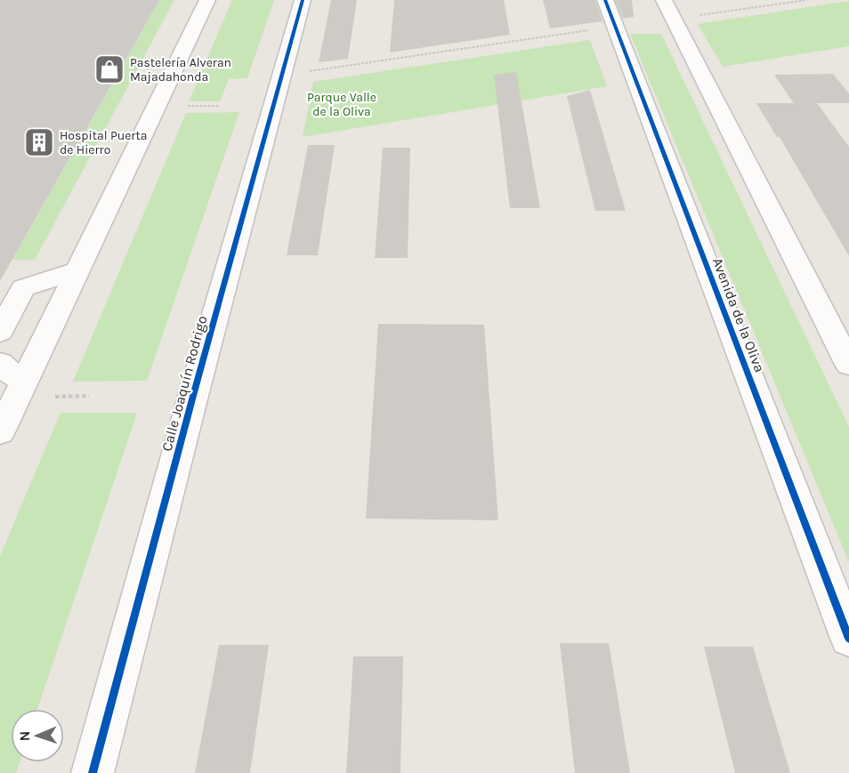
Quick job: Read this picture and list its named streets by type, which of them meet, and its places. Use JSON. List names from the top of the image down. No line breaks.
{"streets":{"street":["Avenida de la Oliva","Calle Joaquín Rodrigo"]},"parks":["Parque Valle de la Oliva"],"places":{"shop":["Pastelería Alveran Majadahonda"],"building":["Hospital Puerta de Hierro"]},"north":"left"}
